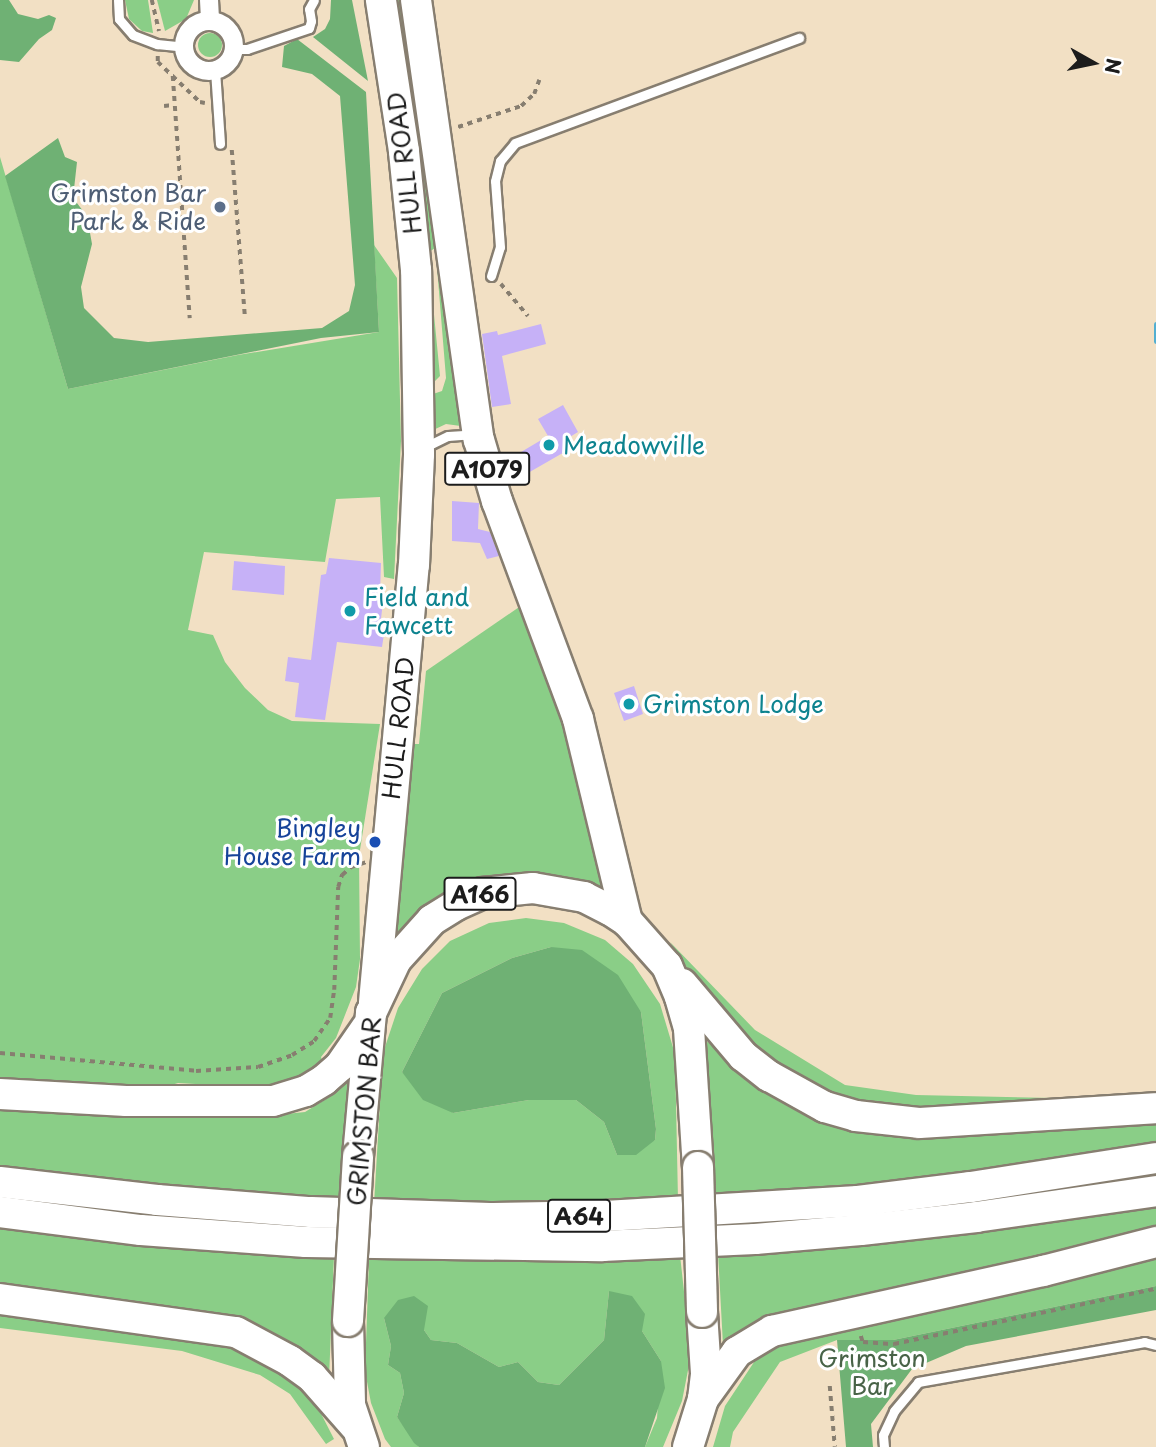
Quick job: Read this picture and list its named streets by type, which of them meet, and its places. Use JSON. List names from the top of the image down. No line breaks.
{"streets":{"main road":["HULL ROAD","A1079","A166","GRIMSTON BAR","A64"]},"crossings":[["HULL ROAD","GRIMSTON BAR"]],"parks":["Grimston Bar"],"places":["Grimston Bar Park & Ride","Meadowville","Field and Fawcett","Grimston Lodge","Bingley House Farm"],"north":"right"}
